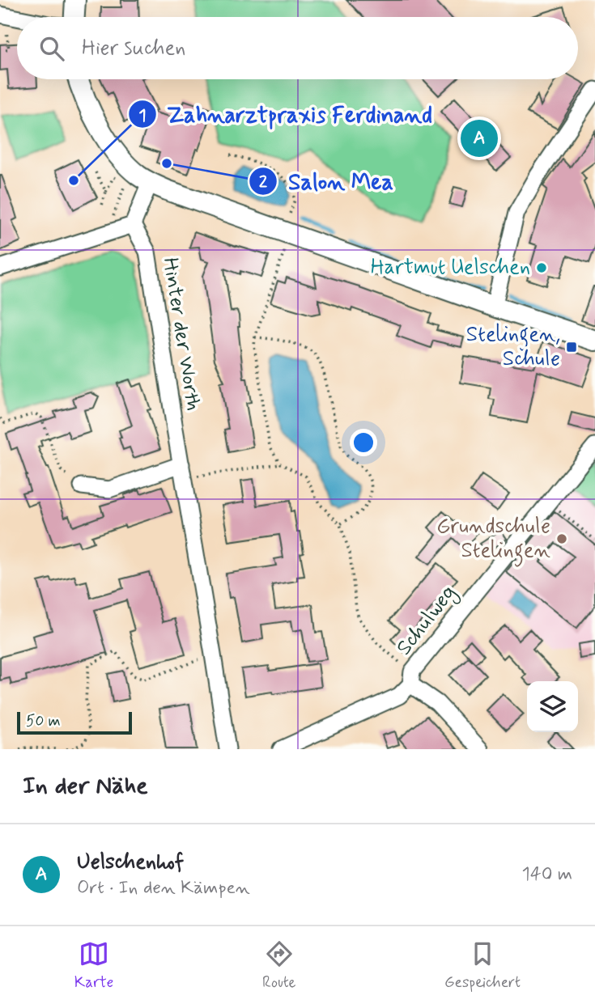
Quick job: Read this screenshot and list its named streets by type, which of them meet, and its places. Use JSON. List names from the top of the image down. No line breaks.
{"streets":{"street":["Hinter der Worth","Schulweg"]},"places":{"other":["Salon Mea","Zahnarztpraxis Ferdinand","Hartmut Uelschen","Grundschule Stelingen"],"transit":["Stelingen, Schule"]},"scale_bar":"50 m","page":{"search":"Hier suchen","pins":"A","scale":"50 m","heading":"In der Nähe","list":[{"mark":"A","name":"Uelschenhof","note":"Ort · In den Kämpen","value":"140 m"}],"nav":["Karte","Route","Gespeichert"]}}
